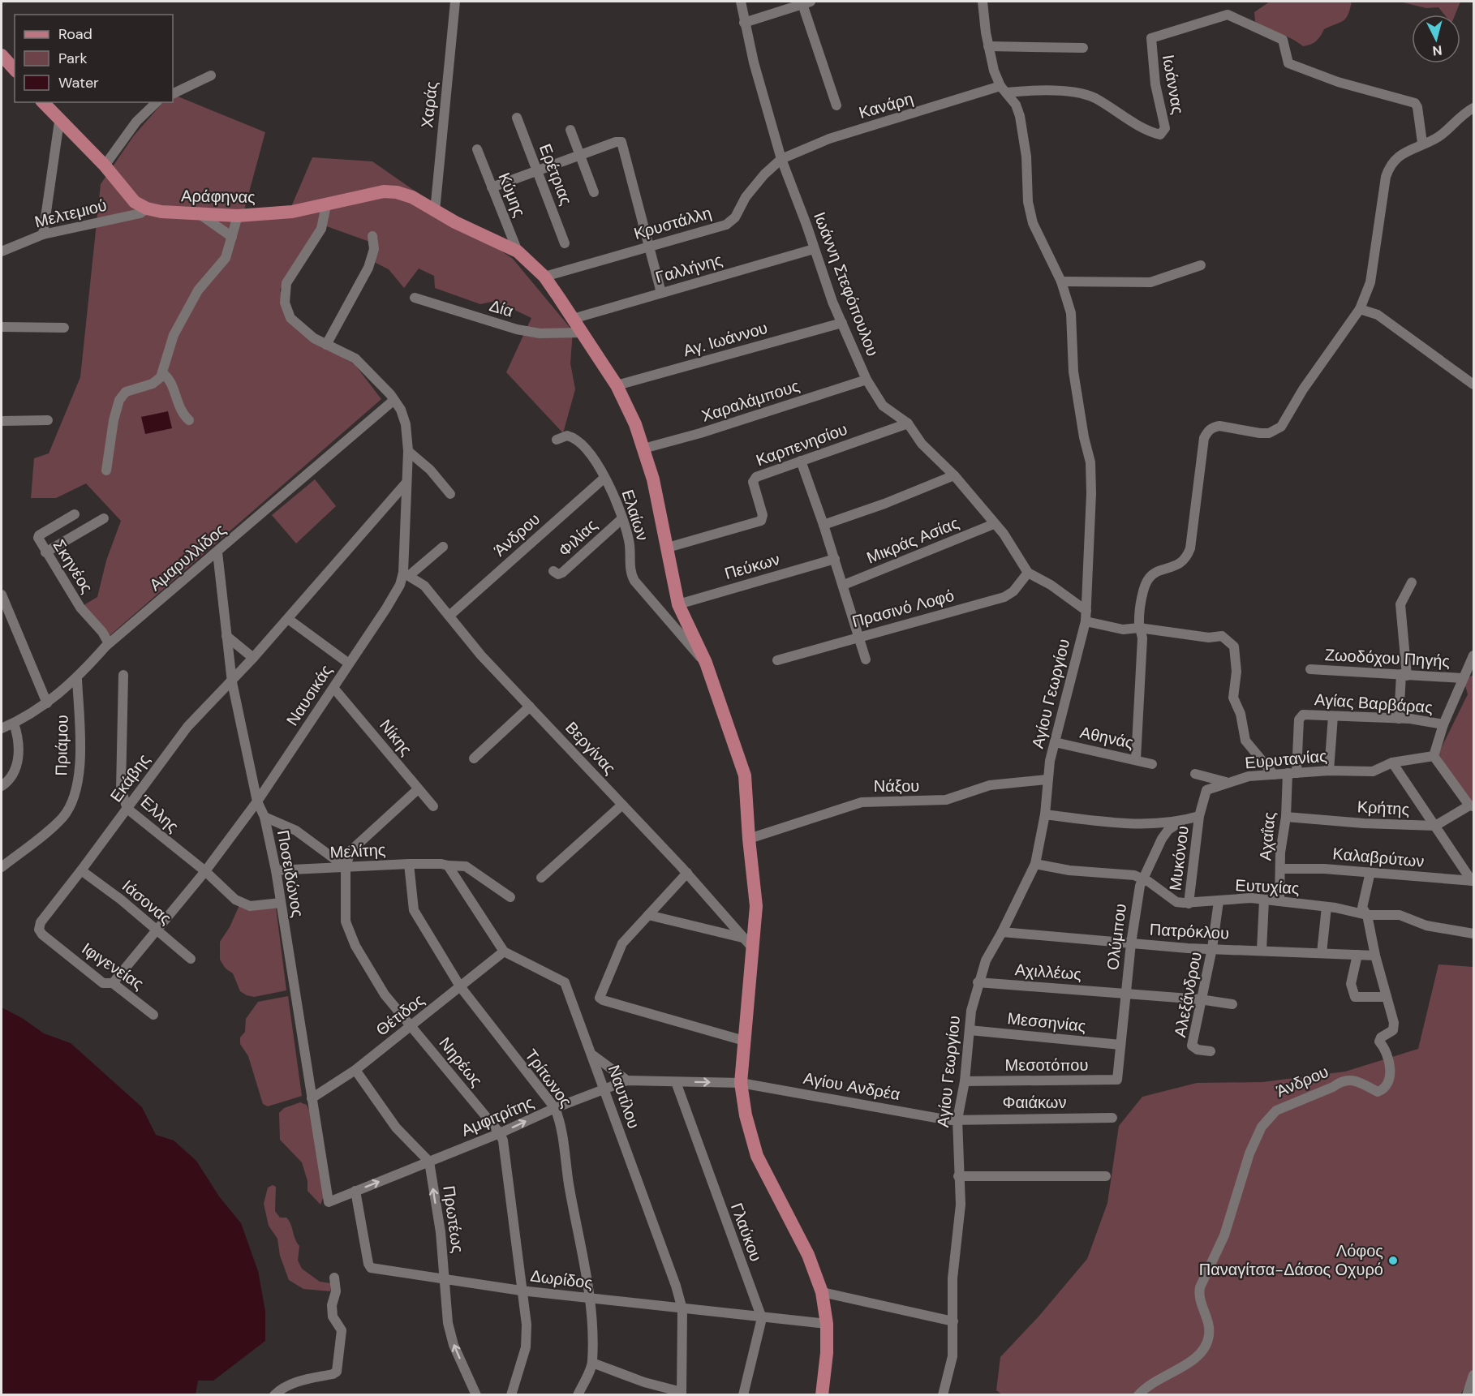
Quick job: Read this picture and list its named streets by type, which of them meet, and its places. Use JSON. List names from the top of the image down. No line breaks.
{"streets":{"main road":["Αράφηνας"],"street":["Ιωάννας","Χαράς","Κανάρη","Ερέτριας","Κύμης","Μελτεμιού","Κρυστάλλη","Γαλλήνης","Ιωάννη Στεφόπουλου","Δία","Αγ. Ιωάννου","Χαραλάμπους","Καρπενησίου","Ελαίων","Άνδρου","Φιλίας","Μικράς Ασίας","Αμαρυλλίδος","Σκηνέος","Πεύκων","Πρασινό Λοφό","Ζωοδόχου Πηγής","Αγίου Γεωργίου","Ναυσικάς","Αγίας Βαρβάρας","Νίκης","Αθηνάς","Πριάμου","Βεργίνας","Ευρυτανίας","Εκάβης","Νάξου","Κρήτης","Έλλης","Αχαΐας","Μελίτης","Καλαβρύτων","Μυκόνου","Ποσειδώνος","Ευτυχίας","Ιάσονας","Πατρόκλου","Ολύμπου","Ιφιγενείας","Αχιλλέως","Αλεξάνδρου","Θέτιδος","Μεσσηνίας","Νηρέως","Μεσοτόπου","Τρίτωνος","Αγίου Ανδρέα","Ναυτίλου","Φαιάκων","Αμφιτρίτης","Πρωτέως","Γλαύκου","Δωρίδος"]},"crossings":[["Ιωάννας","Κανάρη"],["Ιωάννας","Αγίου Γεωργίου"],["Χαράς","Αράφηνας"],["Κανάρη","Κρυστάλλη"],["Κανάρη","Ιωάννη Στεφόπουλου"],["Κανάρη","Αγίου Γεωργίου"],["Κύμης","Αράφηνας"],["Αράφηνας","Μελτεμιού"],["Αράφηνας","Κρυστάλλη"],["Αράφηνας","Γαλλήνης"],["Αράφηνας","Δία"],["Αράφηνας","Αγ. Ιωάννου"],["Αράφηνας","Χαραλάμπους"],["Αράφηνας","Καρπενησίου"],["Αράφηνας","Ελαίων"],["Αράφηνας","Πεύκων"],["Αράφηνας","Βεργίνας"],["Αράφηνας","Νάξου"],["Αράφηνας","Αγίου Ανδρέα"],["Αράφηνας","Αμφιτρίτης"],["Αράφηνας","Δωρίδος"],["Κρυστάλλη","Ιωάννη Στεφόπουλου"],["Γαλλήνης","Ιωάννη Στεφόπουλου"],["Ιωάννη Στεφόπουλου","Αγ. Ιωάννου"],["Ιωάννη Στεφόπουλου","Χαραλάμπους"],["Ιωάννη Στεφόπουλου","Καρπενησίου"],["Ιωάννη Στεφόπουλου","Μικράς Ασίας"],["Ιωάννη Στεφόπουλου","Πρασινό Λοφό"],["Ιωάννη Στεφόπουλου","Αγίου Γεωργίου"],["Ελαίων","Άνδρου"],["Ελαίων","Φιλίας"],["Άνδρου","Βεργίνας"],["Άνδρου","Καλαβρύτων"],["Άνδρου","Ευτυχίας"],["Άνδρου","Πατρόκλου"],["Αμαρυλλίδος","Σκηνέος"],["Αμαρυλλίδος","Πριάμου"],["Αμαρυλλίδος","Ποσειδώνος"],["Αγίου Γεωργίου","Αθηνάς"],["Αγίου Γεωργίου","Νάξου"],["Αγίου Γεωργίου","Ευτυχίας"],["Αγίου Γεωργίου","Πατρόκλου"],["Αγίου Γεωργίου","Αχιλλέως"],["Αγίου Γεωργίου","Μεσσηνίας"],["Αγίου Γεωργίου","Μεσοτόπου"],["Αγίου Γεωργίου","Αγίου Ανδρέα"],["Αγίου Γεωργίου","Φαιάκων"],["Ναυσικάς","Νίκης"],["Ναυσικάς","Βεργίνας"],["Ναυσικάς","Εκάβης"],["Ναυσικάς","Έλλης"],["Ναυσικάς","Ποσειδώνος"],["Ναυσικάς","Ιάσονας"],["Ναυσικάς","Ιφιγενείας"],["Αγίας Βαρβάρας","Ευρυτανίας"],["Αγίας Βαρβάρας","Αχαΐας"],["Νίκης","Νηρέως"],["Ευρυτανίας","Αχαΐας"],["Ευρυτανίας","Μυκόνου"],["Εκάβης","Έλλης"],["Εκάβης","Ποσειδώνος"],["Εκάβης","Ιάσονας"],["Εκάβης","Ιφιγενείας"],["Κρήτης","Αχαΐας"],["Έλλης","Ποσειδώνος"],["Αχαΐας","Καλαβρύτων"],["Αχαΐας","Ευτυχίας"],["Μελίτης","Ποσειδώνος"],["Μελίτης","Νηρέως"],["Μελίτης","Τρίτωνος"],["Μυκόνου","Ευτυχίας"],["Ποσειδώνος","Θέτιδος"],["Ποσειδώνος","Αμφιτρίτης"],["Ευτυχίας","Ολύμπου"],["Ευτυχίας","Αλεξάνδρου"],["Πατρόκλου","Ολύμπου"],["Πατρόκλου","Αλεξάνδρου"],["Ολύμπου","Αχιλλέως"],["Ολύμπου","Μεσσηνίας"],["Ολύμπου","Μεσοτόπου"],["Αχιλλέως","Αλεξάνδρου"],["Θέτιδος","Νηρέως"],["Θέτιδος","Τρίτωνος"],["Θέτιδος","Ναυτίλου"],["Νηρέως","Αμφιτρίτης"],["Νηρέως","Δωρίδος"],["Τρίτωνος","Αμφιτρίτης"],["Τρίτωνος","Δωρίδος"],["Αγίου Ανδρέα","Φαιάκων"],["Αγίου Ανδρέα","Αμφιτρίτης"],["Ναυτίλου","Αμφιτρίτης"],["Ναυτίλου","Δωρίδος"],["Αμφιτρίτης","Πρωτέως"],["Αμφιτρίτης","Γλαύκου"],["Αμφιτρίτης","Δωρίδος"],["Πρωτέως","Δωρίδος"],["Γλαύκου","Δωρίδος"]],"one_way":["Αμφιτρίτης","Πρωτέως"],"places":["Λόφος Παναγίτσα-Δάσος Οχυρό"],"legend":["Road","Park","Water"],"north":"bottom"}
